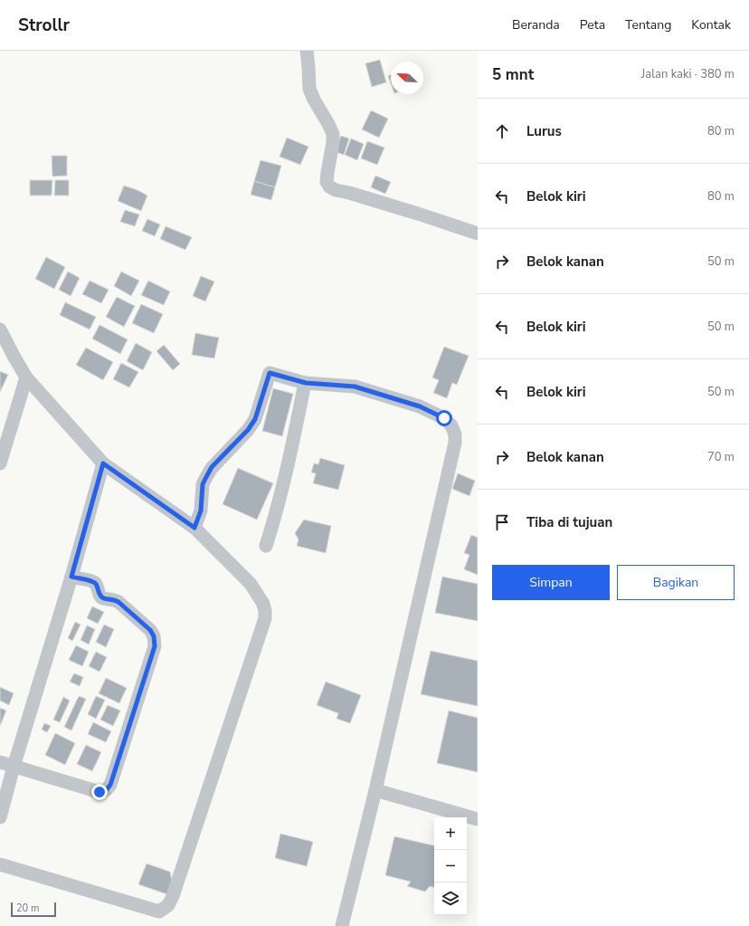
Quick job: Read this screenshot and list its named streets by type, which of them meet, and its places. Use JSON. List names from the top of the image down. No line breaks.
{"scale_bar":"20 m","north":"top left","page":{"header":"Strollr","nav":["Beranda","Peta","Tentang","Kontak"],"heading":["5 mnt","Jalan kaki · 380 m"],"list":[["Lurus","80 m"],["Belok kiri","80 m"],["Belok kanan","50 m"],["Belok kiri","50 m"],["Belok kiri","50 m"],["Belok kanan","70 m"],"Tiba di tujuan"],"buttons":["Simpan","Bagikan"],"map_buttons":["+","−"],"scale":"20 m"}}
